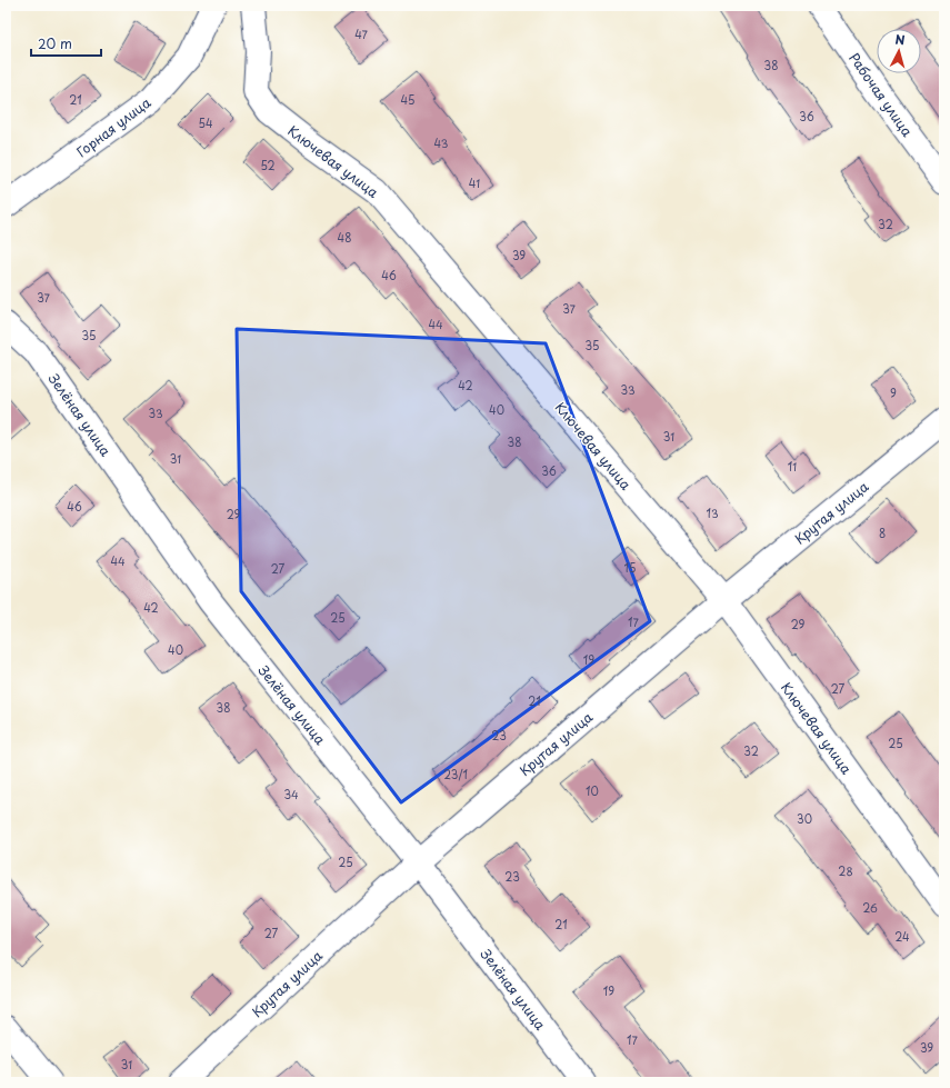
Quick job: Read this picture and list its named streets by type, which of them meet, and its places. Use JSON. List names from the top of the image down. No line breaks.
{"streets":{"street":["Рабочая улица","Горная улица","Ключевая улица","Зелёная улица","Крутая улица"]},"crossings":[["Ключевая улица","Крутая улица"],["Зелёная улица","Крутая улица"]],"house_numbers":["47","38","21","45","36","54","43","52","41","32","48","39","46","37","37","44","35","35","42","33","9","40","33","31","38","31","11","36","46","13","29","8","44","15","27","42","25","17","29","40","19","27","21","38","23","25","32","23/1","10","34","30","25","28","23","26","21","27","24","19","17","39","31"],"scale_bar":"20 m","north":"top"}
